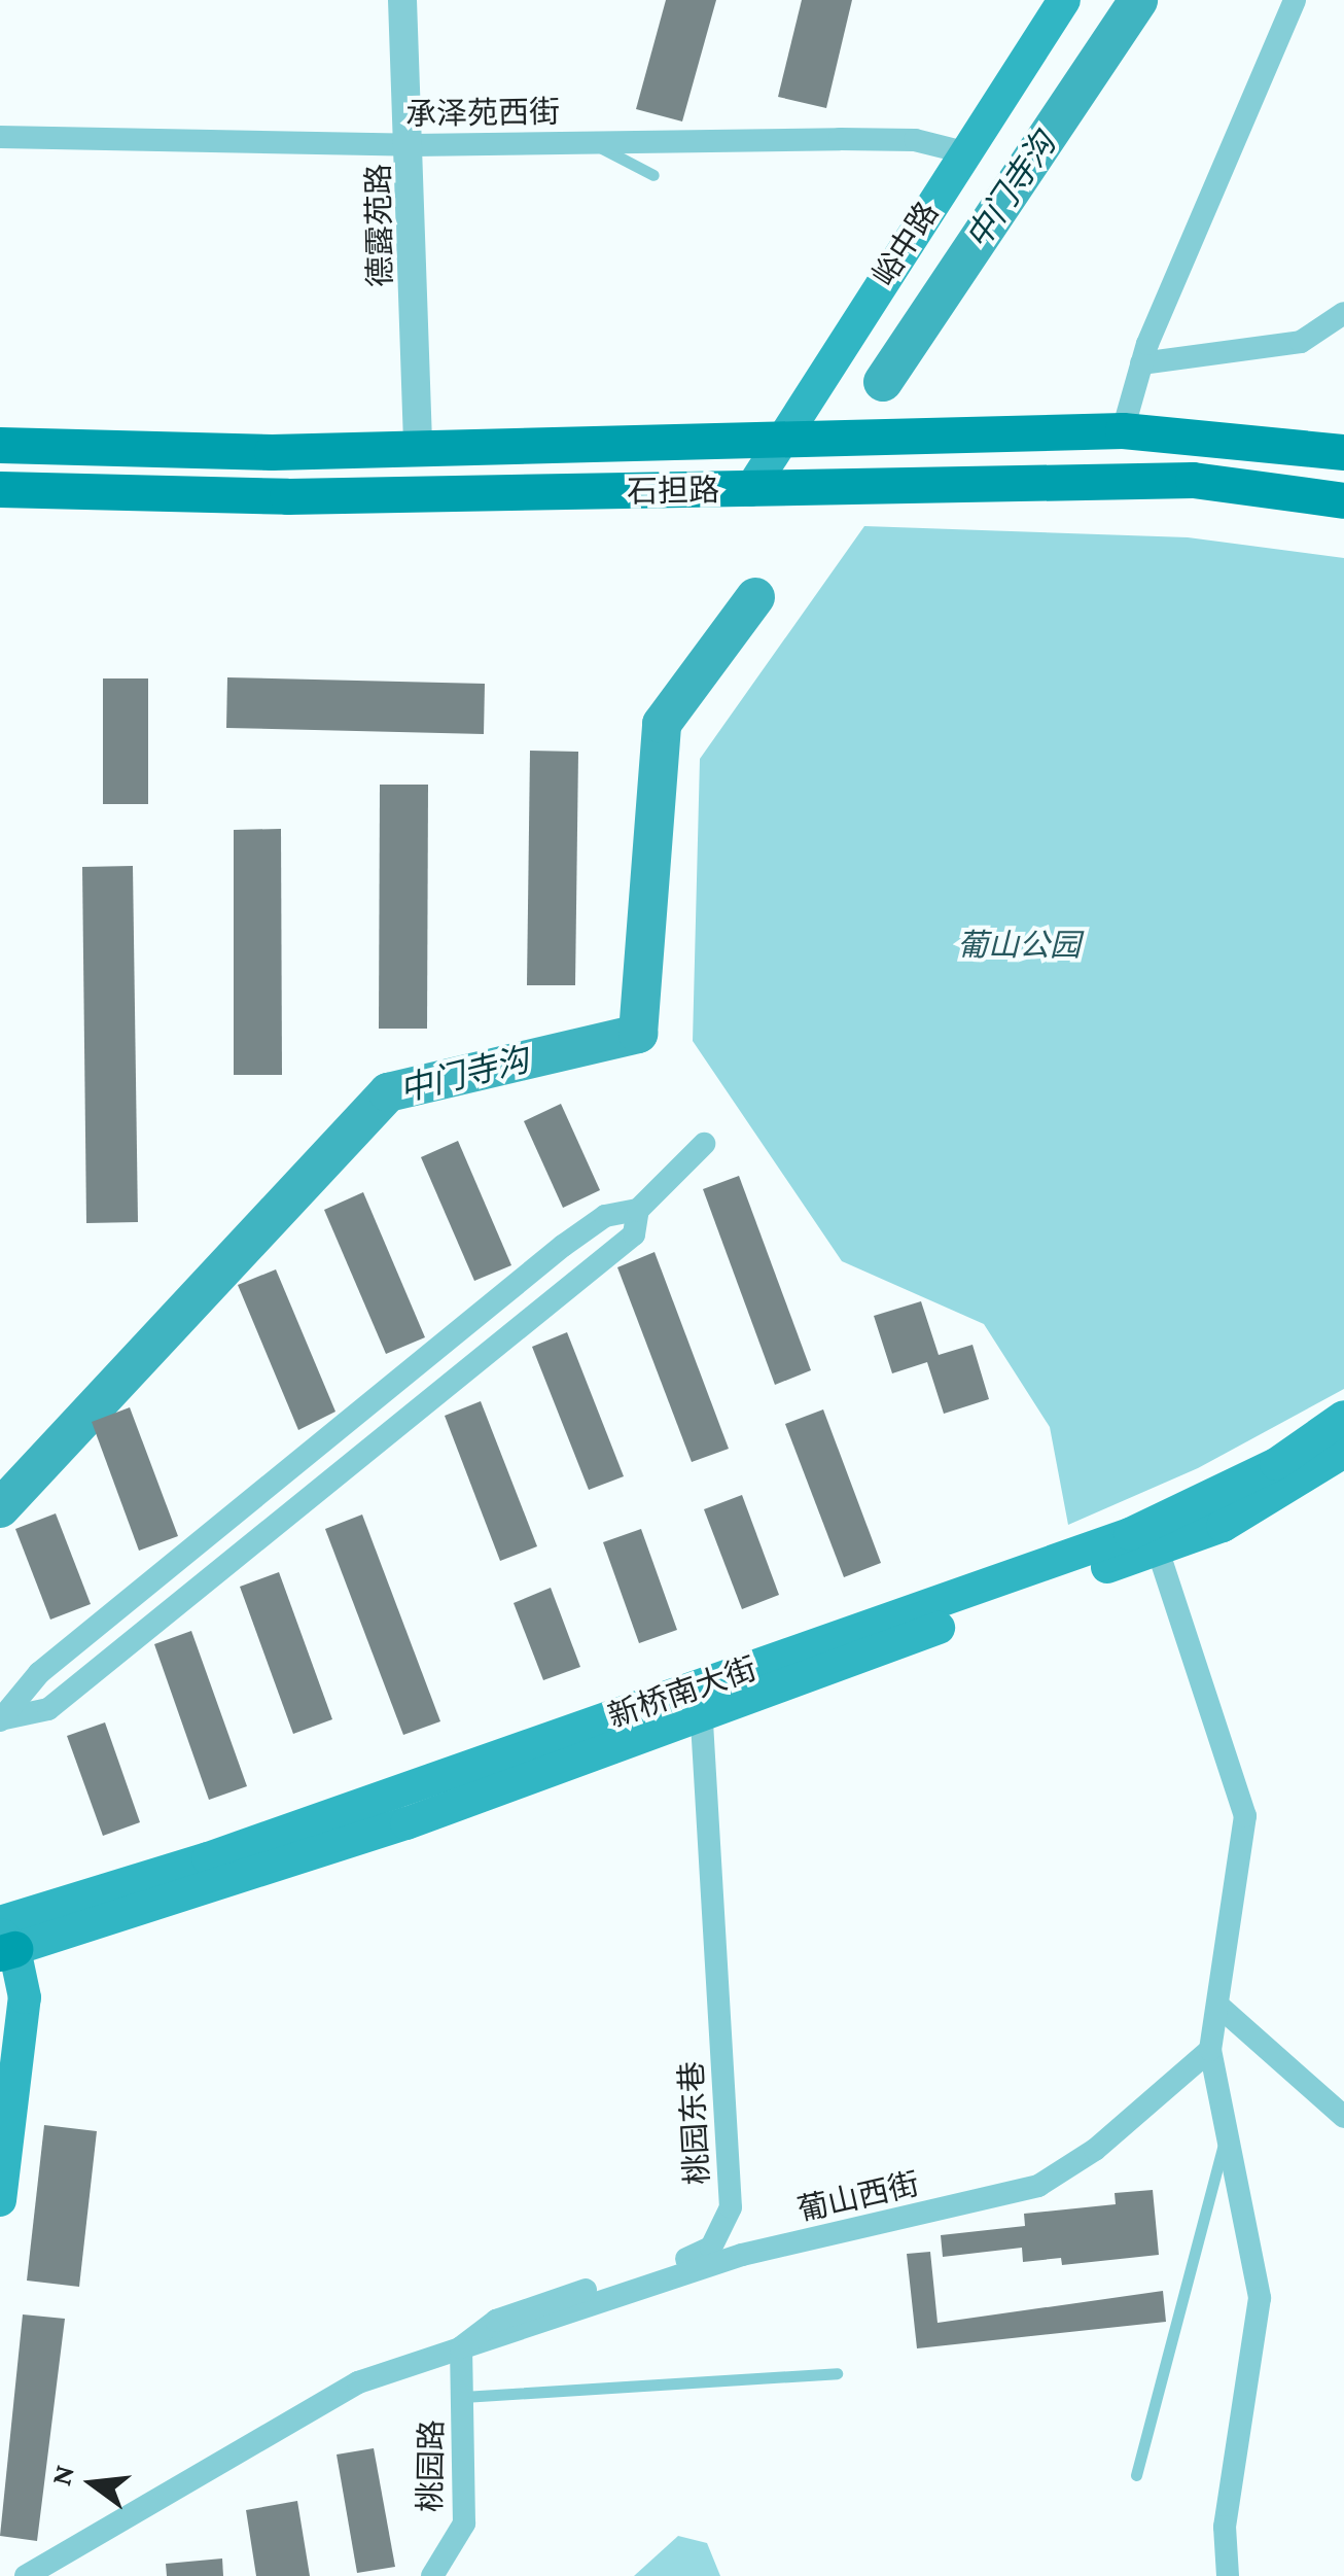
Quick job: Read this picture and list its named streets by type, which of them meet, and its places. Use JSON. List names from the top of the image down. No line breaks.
{"streets":{"main road":["峪中路","石担路","新桥南大街"],"street":["承泽苑西街","德露苑路","桃园东巷","葡山西街","桃园路"]},"crossings":[["承泽苑西街","德露苑路"],["承泽苑西街","峪中路"],["德露苑路","石担路"],["峪中路","石担路"],["新桥南大街","桃园东巷"],["桃园东巷","葡山西街"],["桃园东巷","桃园路"],["葡山西街","桃园路"]],"water":["中门寺沟"],"parks":["葡山公园"],"north":"left"}
